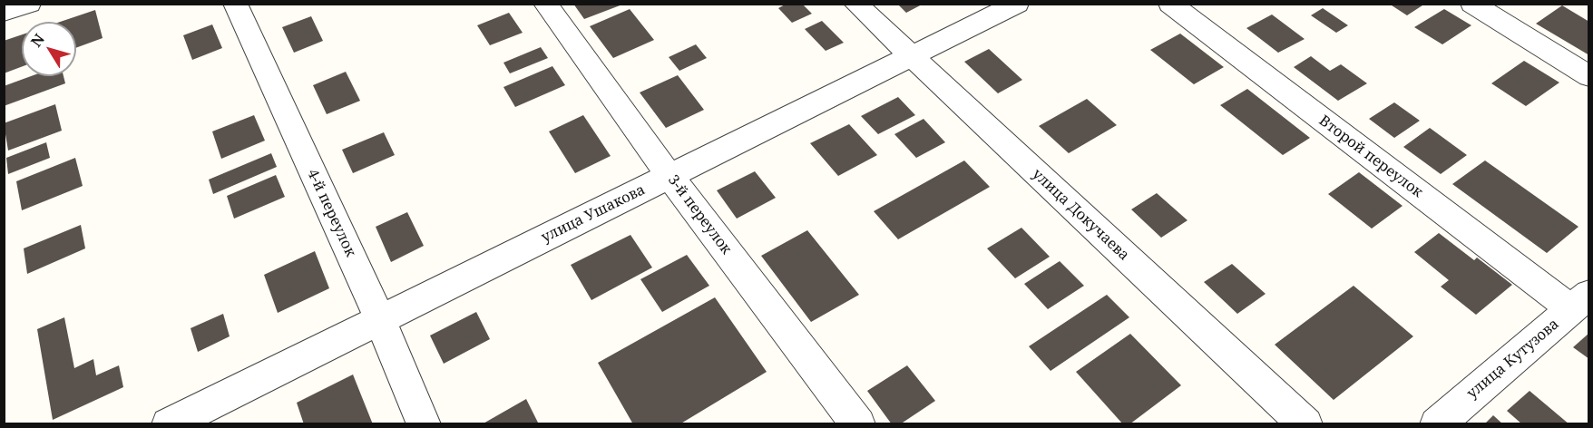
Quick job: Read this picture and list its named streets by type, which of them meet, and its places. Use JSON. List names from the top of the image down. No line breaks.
{"streets":{"street":["Второй переулок","4-й переулок","улица Ушакова","3-й переулок","улица Докучаева","улица Кутузова"]},"crossings":[["Второй переулок","улица Кутузова"],["4-й переулок","улица Ушакова"],["улица Ушакова","3-й переулок"],["улица Ушакова","улица Докучаева"]],"north":"top left"}
